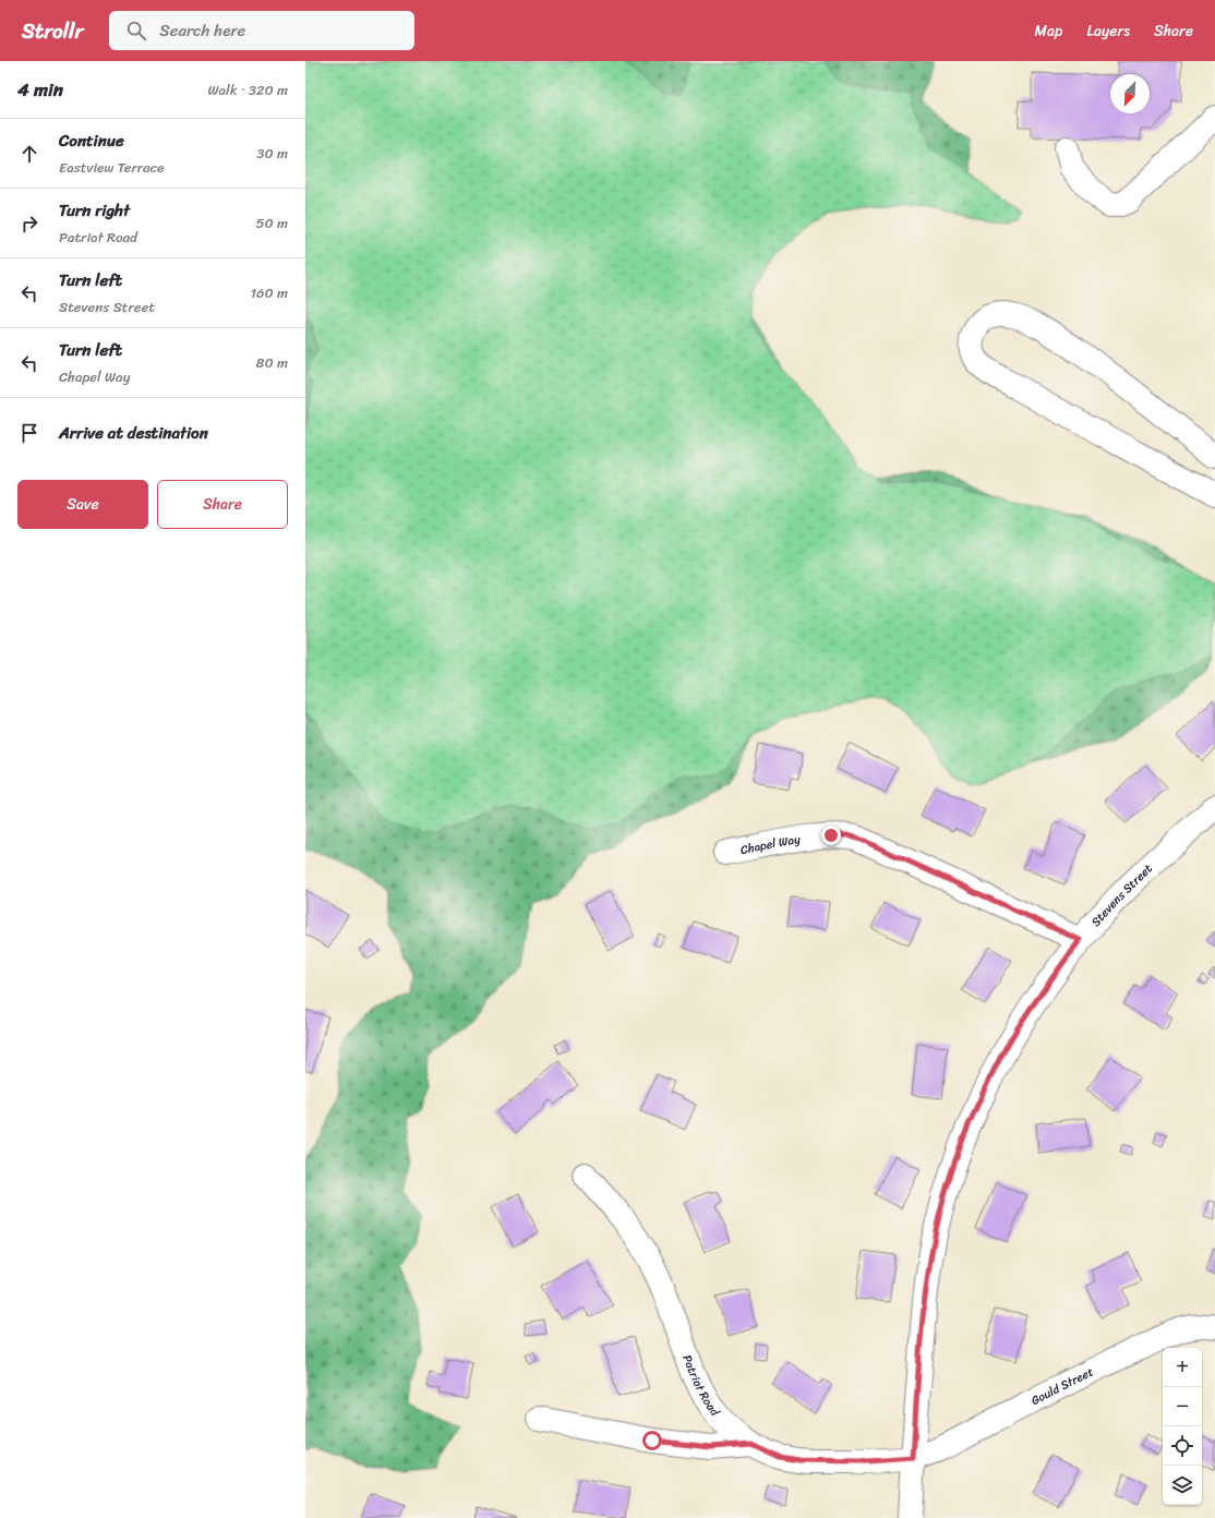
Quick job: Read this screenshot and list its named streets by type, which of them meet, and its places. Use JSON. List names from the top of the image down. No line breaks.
{"streets":{"street":["Chapel Way","Stevens Street","Patriot Road","Gould Street"]},"crossings":[["Chapel Way","Stevens Street"],["Stevens Street","Patriot Road"],["Stevens Street","Gould Street"],["Patriot Road","Gould Street"]],"north":"bottom left","page":{"header":"Strollr","search":"Search here","nav":["Map","Layers","Share"],"heading":["4 min","Walk · 320 m"],"list":[["Continue","Eastview Terrace","30 m"],["Turn right","Patriot Road","50 m"],["Turn left","Stevens Street","160 m"],["Turn left","Chapel Way","80 m"],"Arrive at destination"],"buttons":["Save","Share"],"map_buttons":["+","−"]}}
